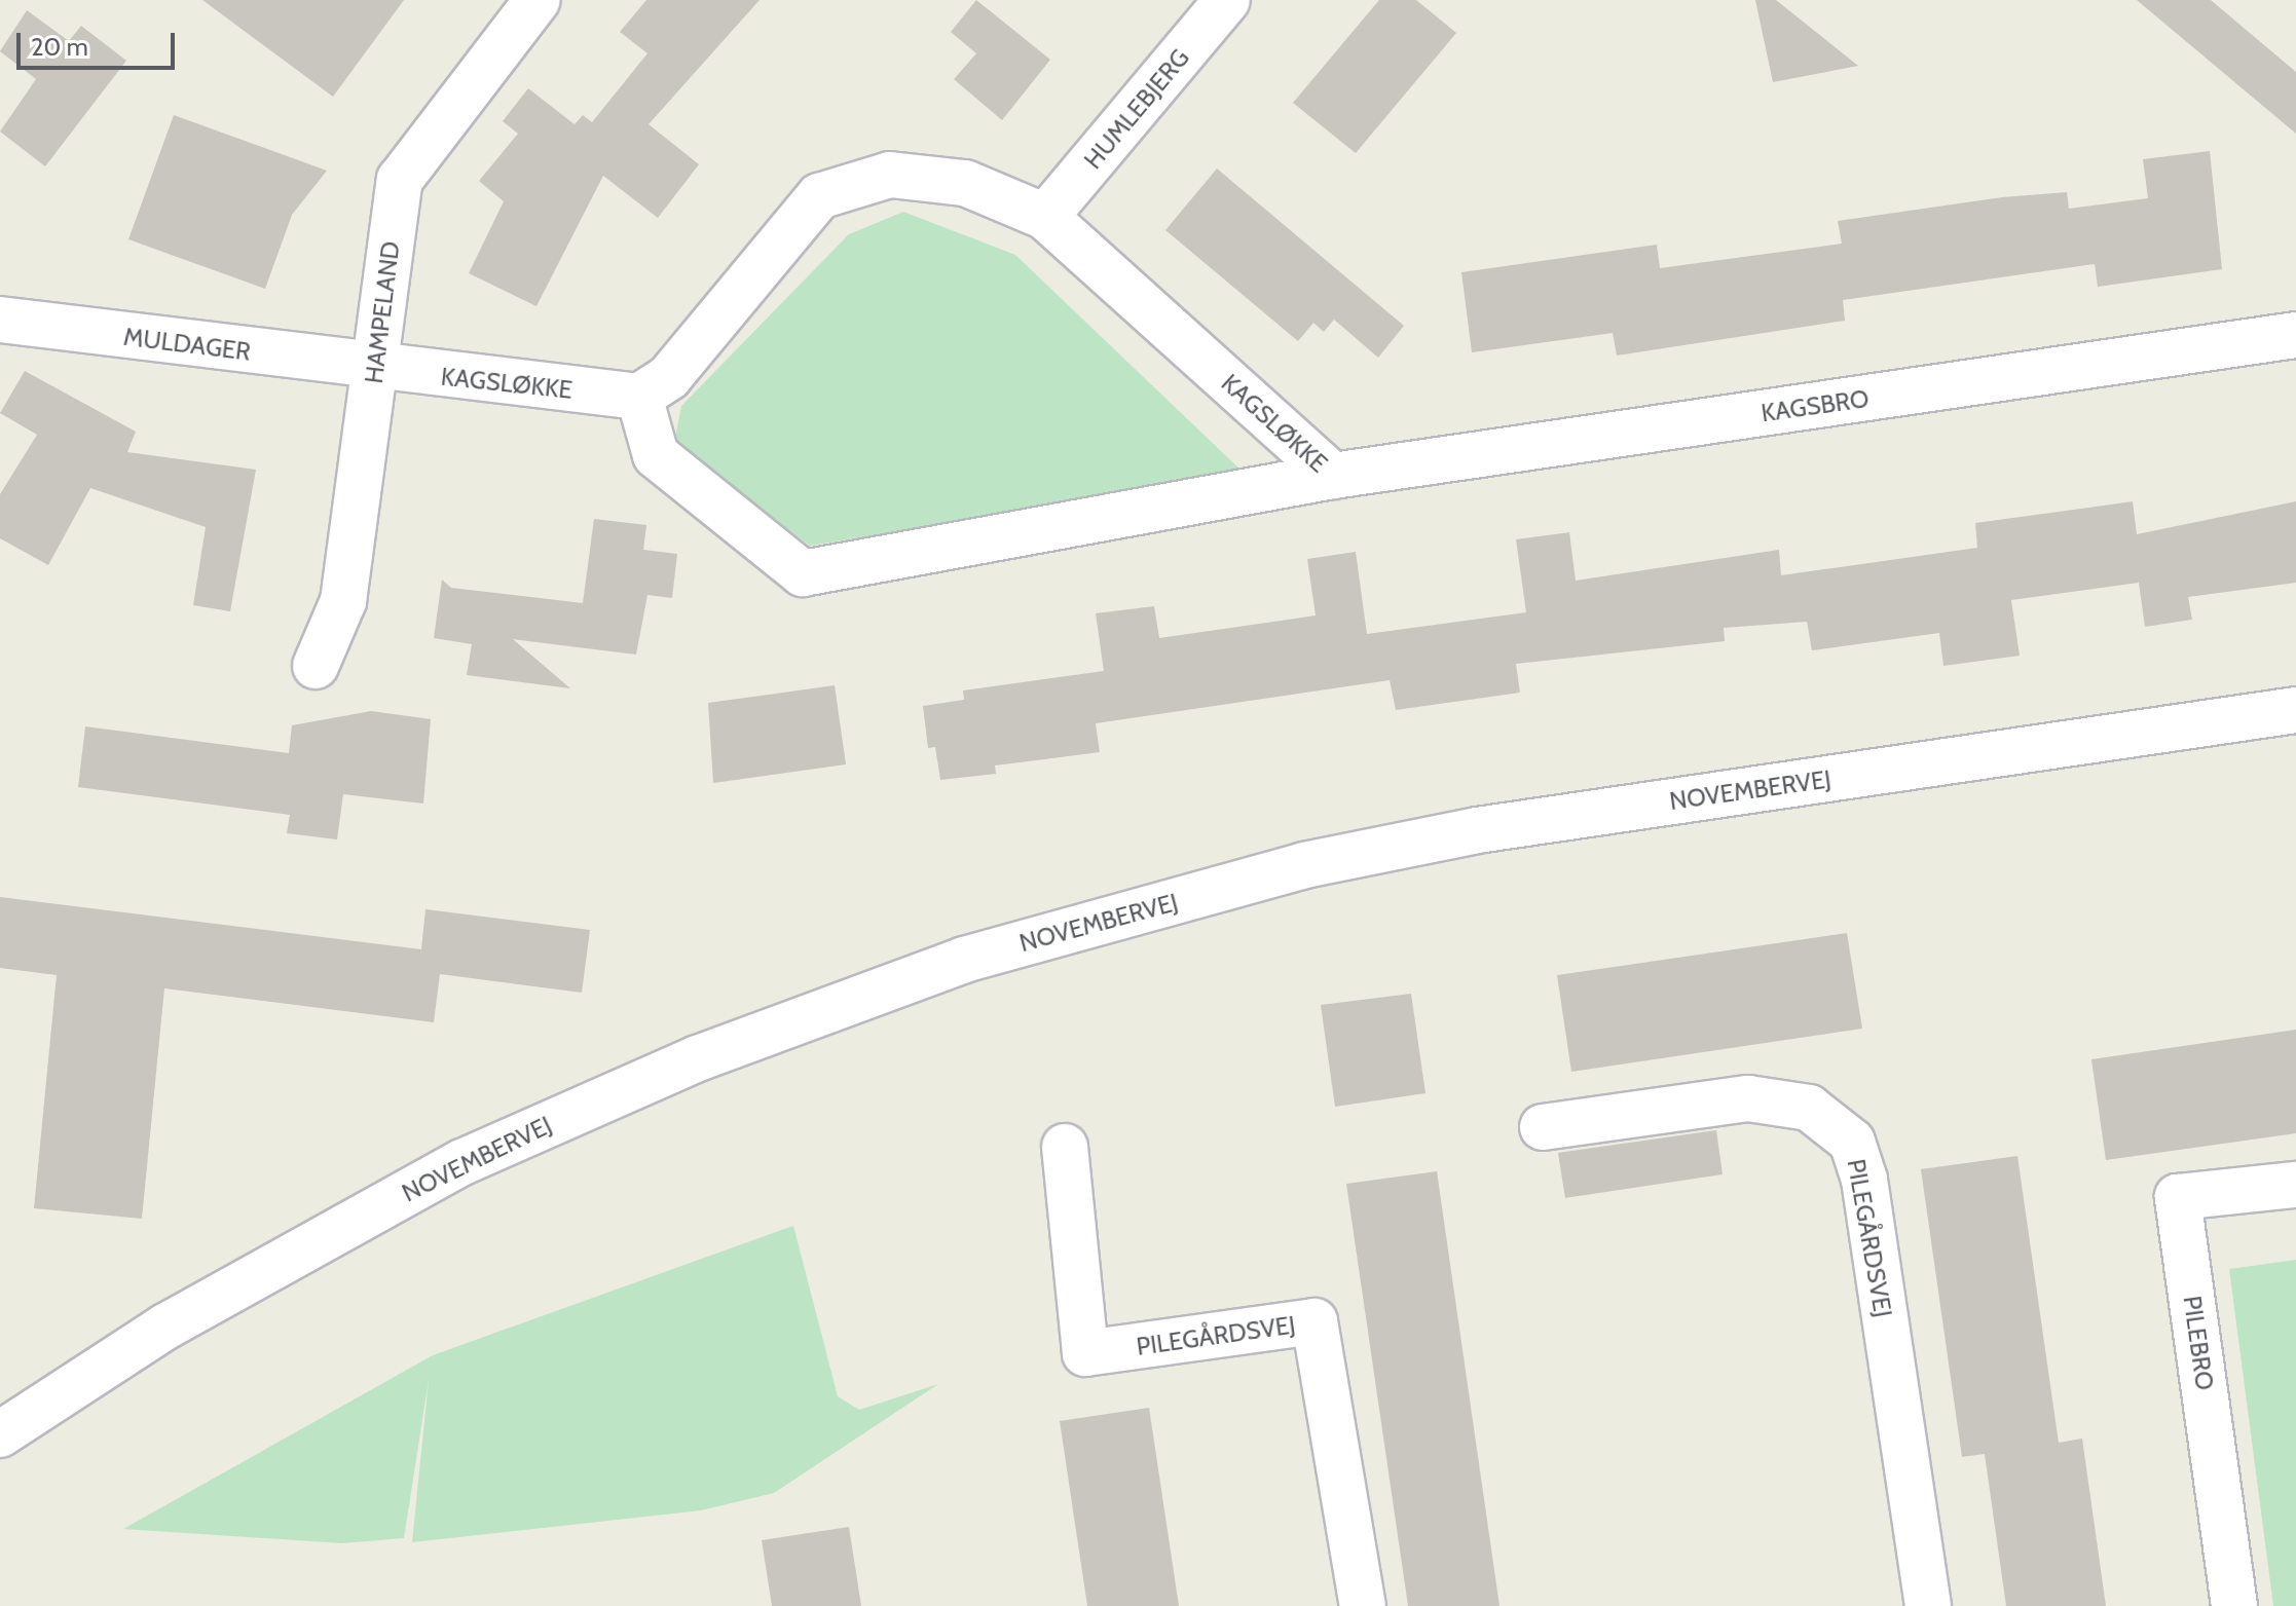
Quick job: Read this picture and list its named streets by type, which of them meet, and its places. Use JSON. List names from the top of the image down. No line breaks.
{"streets":{"street":["HUMLEBJERG","HAMPELAND","MULDAGER","KAGSLØKKE","KAGSBRO","NOVEMBERVEJ","PILEGÅRDSVEJ","PILEBRO"]},"crossings":[["HUMLEBJERG","KAGSLØKKE"],["HAMPELAND","MULDAGER"],["HAMPELAND","KAGSLØKKE"],["MULDAGER","KAGSLØKKE"],["KAGSLØKKE","KAGSBRO"]],"scale_bar":"20 m"}
